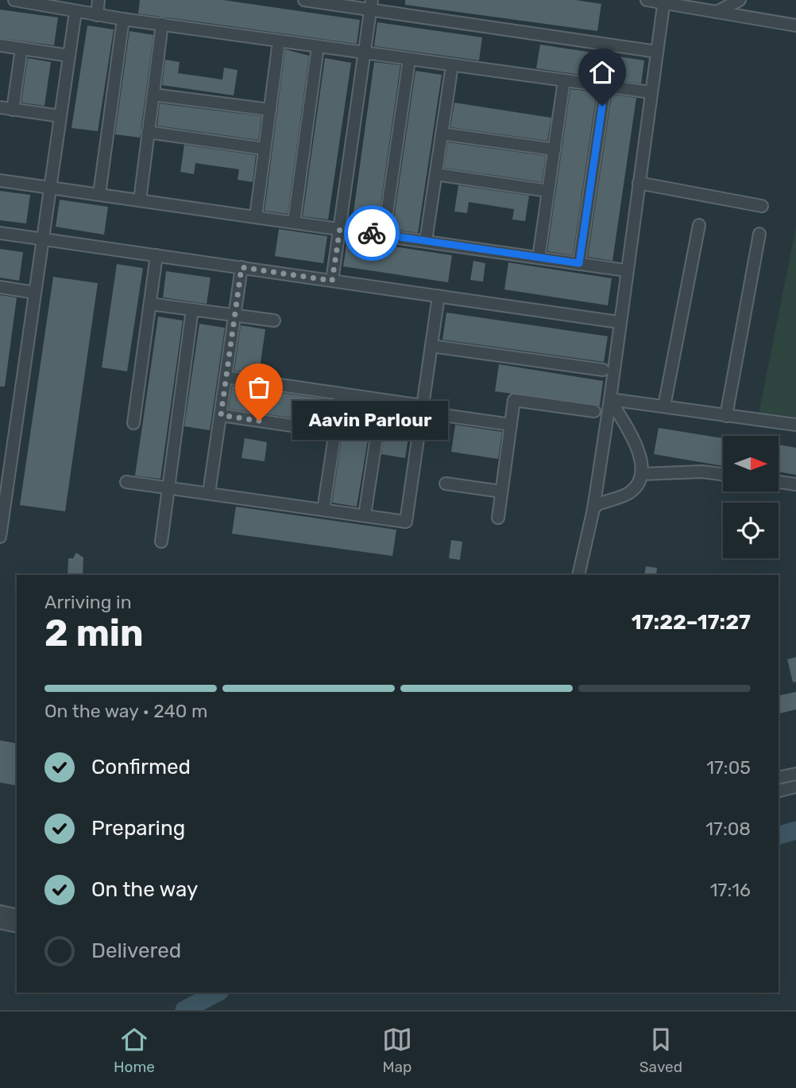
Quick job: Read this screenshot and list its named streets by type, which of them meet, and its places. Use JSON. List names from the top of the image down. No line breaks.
{"places":["Aavin Parlour"],"north":"right","page":{"bubble":"Aavin Parlour","heading":["2 min","Arriving in","17:22–17:27"],"bar":"On the way · 240 m","list":[["Confirmed","17:05"],["Preparing","17:08"],["On the way","17:16"],"Delivered"],"tabs":["Home","Map","Saved"]}}
